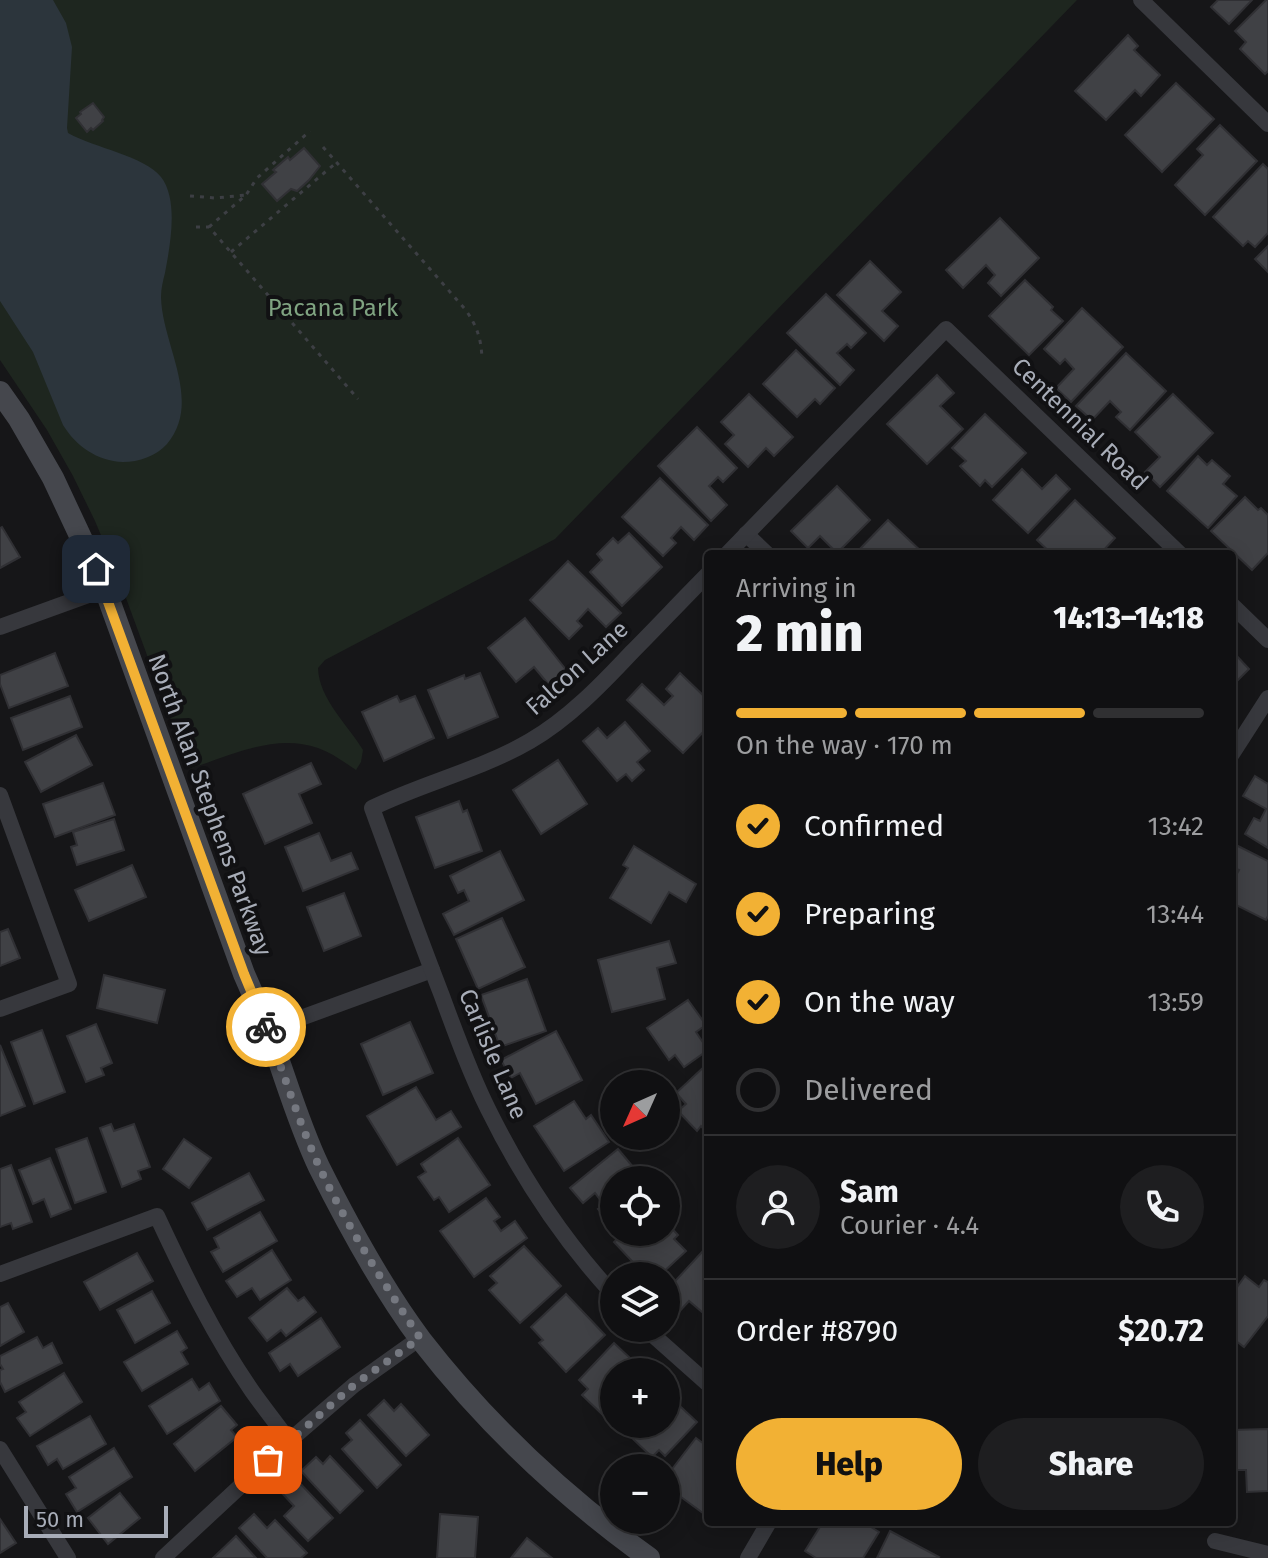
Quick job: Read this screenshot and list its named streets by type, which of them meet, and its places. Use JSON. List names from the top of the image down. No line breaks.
{"streets":{"street":["Centennial Road","Falcon Lane","North Alan Stephens Parkway","Carlisle Lane"]},"crossings":[["Falcon Lane","Carlisle Lane"]],"parks":["Pacana Park"],"scale_bar":"50 m","north":"bottom left","page":{"heading":["2 min","Arriving in","14:13–14:18"],"panel":["Sam","Courier · 4.4","Order #8790","$20.72"],"bar":"On the way · 170 m","list":[["Confirmed","13:42"],["Preparing","13:44"],["On the way","13:59"],"Delivered"],"map_buttons":["+","−"],"buttons":["Help","Share"],"scale":"50 m"}}
